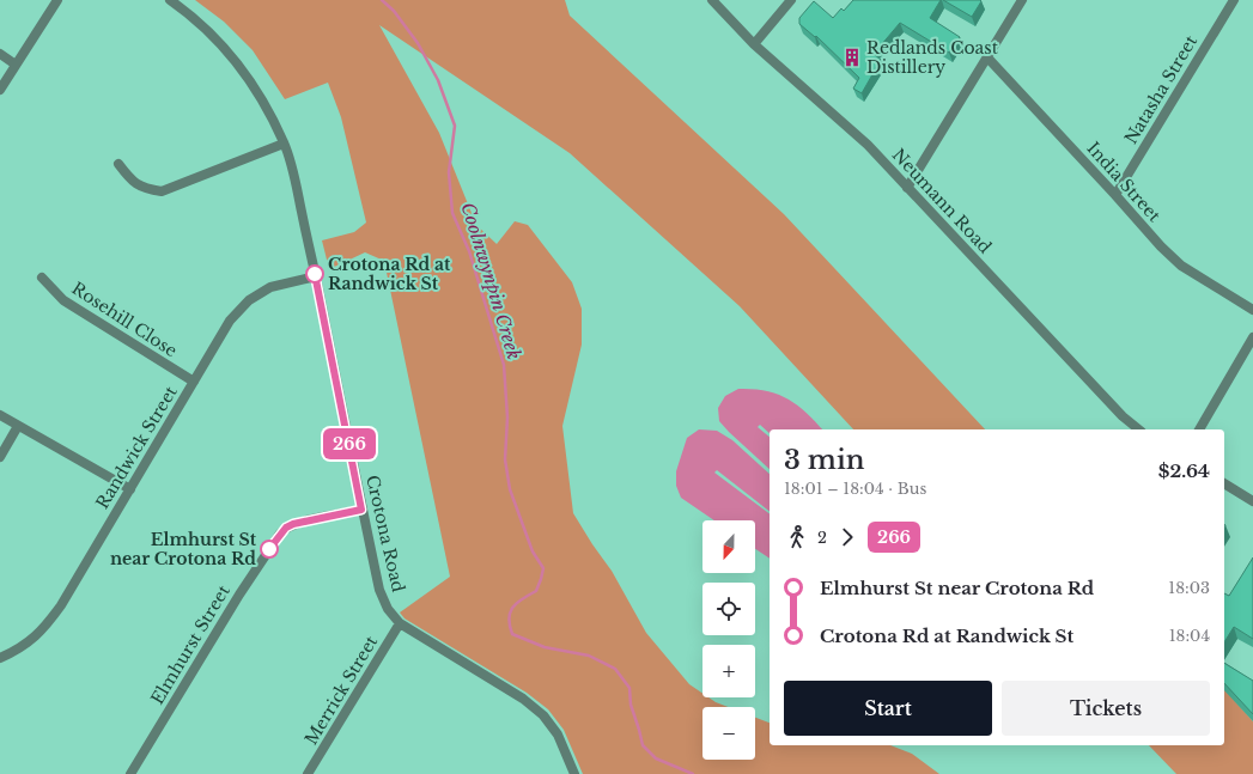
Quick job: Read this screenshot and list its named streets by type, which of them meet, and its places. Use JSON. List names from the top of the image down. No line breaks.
{"streets":{"street":["Natasha Street","India Street","Neumann Road","Rosehill Close","Randwick Street","Crotona Road","Elmhurst Street","Merrick Street"]},"crossings":[["Natasha Street","India Street"],["Rosehill Close","Randwick Street"],["Randwick Street","Crotona Road"],["Crotona Road","Elmhurst Street"],["Crotona Road","Merrick Street"]],"water":["Coolnwynpin Creek"],"places":{"building":["Redlands Coast Distillery"],"other":["Crotona Rd at Randwick St","Elmhurst St near Crotona Rd"]},"lines":["bus line 266"],"north":"bottom","page":{"on_map":"266","heading":["3 min","18:01 – 18:04 · Bus","$2.64"],"legs":["2","266"],"map_buttons":["+","−"],"list":[{"name":"Elmhurst St near Crotona Rd","value":"18:03"},{"name":"Crotona Rd at Randwick St","value":"18:04"}],"buttons":["Start","Tickets"]}}
